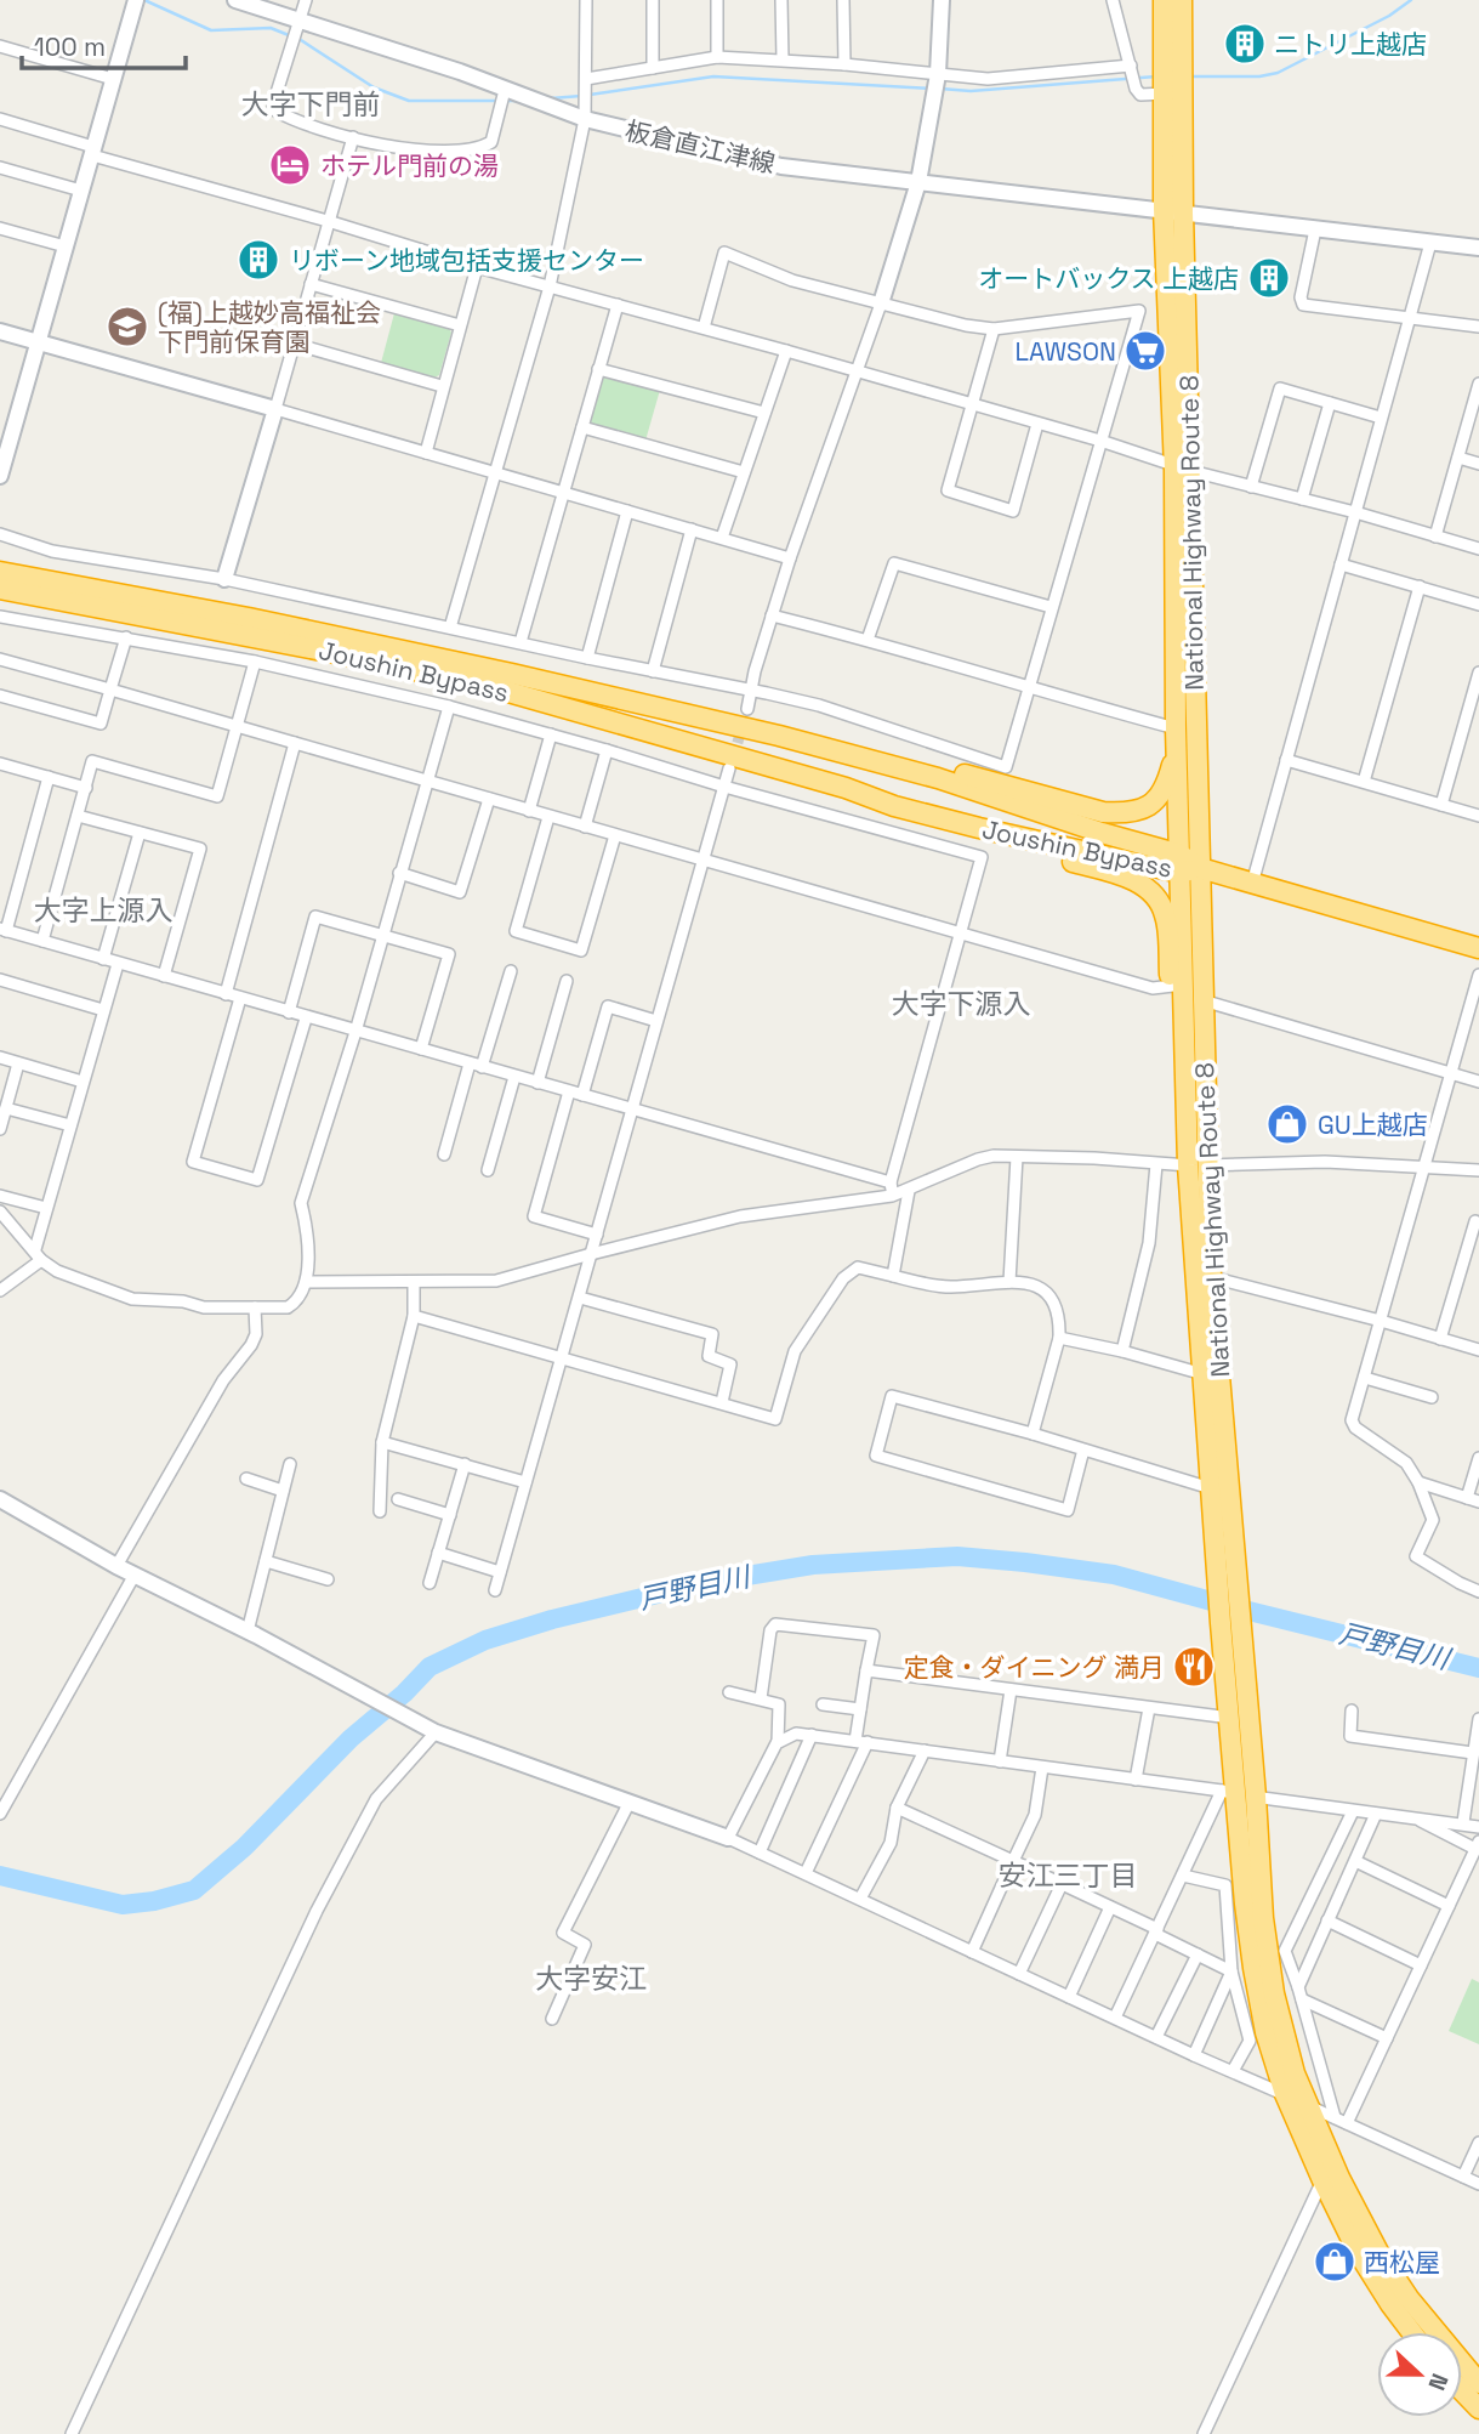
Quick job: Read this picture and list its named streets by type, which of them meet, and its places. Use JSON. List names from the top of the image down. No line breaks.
{"streets":{"highway":["National Highway Route 8","Joushin Bypass"],"street":["板倉直江津線"]},"crossings":[["板倉直江津線","National Highway Route 8"],["National Highway Route 8","Joushin Bypass"]],"districts":["大字下門前","大字上源入","大字下源入","安江三丁目","大字安江"],"water":["戸野目川"],"places":{"building":["ニトリ上越店","リボーン地域包括支援センター","オートバックス 上越店"],"hotel":["ホテル門前の湯"],"school or university":["(福)上越妙高福祉会 下門前保育園"],"supermarket":["LAWSON"],"shop":["GU上越店","西松屋"],"restaurant":["定食・ダイニング 満月"]},"scale_bar":"100 m","north":"right"}
